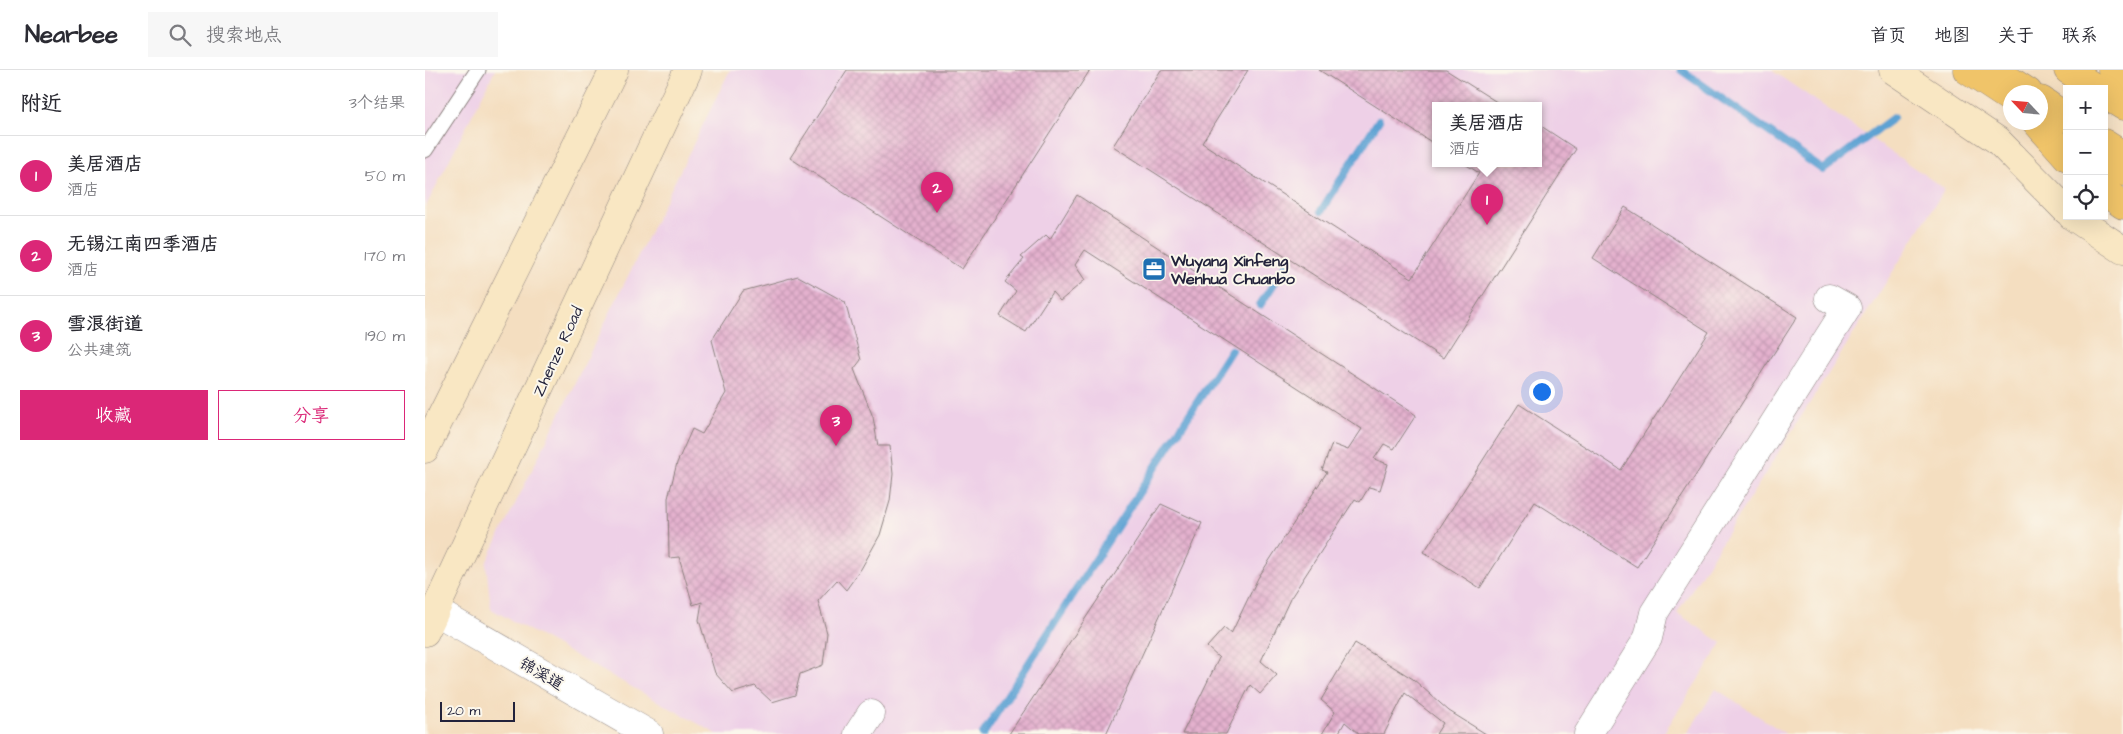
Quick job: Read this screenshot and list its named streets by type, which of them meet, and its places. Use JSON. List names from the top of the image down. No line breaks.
{"streets":{"main road":["Zhenze Road"],"street":["锦溪道"]},"crossings":[["Zhenze Road","锦溪道"]],"places":{"office":["Wuyang Xinfeng Wenhua Chuanbo"]},"scale_bar":"20 m","north":"top left","page":{"header":"Nearbee","search":"搜索地点","nav":["首页","地图","关于","联系"],"heading":["附近","3个结果"],"map_buttons":["+","−"],"popup":["美居酒店","酒店"],"list":[{"mark":"1","name":"美居酒店","note":"酒店","value":"50 m"},{"mark":"2","name":"无锡江南四季酒店","note":"酒店","value":"170 m"},{"mark":"3","name":"雪浪街道","note":"公共建筑","value":"190 m"}],"pins":["2","1","3"],"buttons":["收藏","分享"],"scale":"20 m"}}
